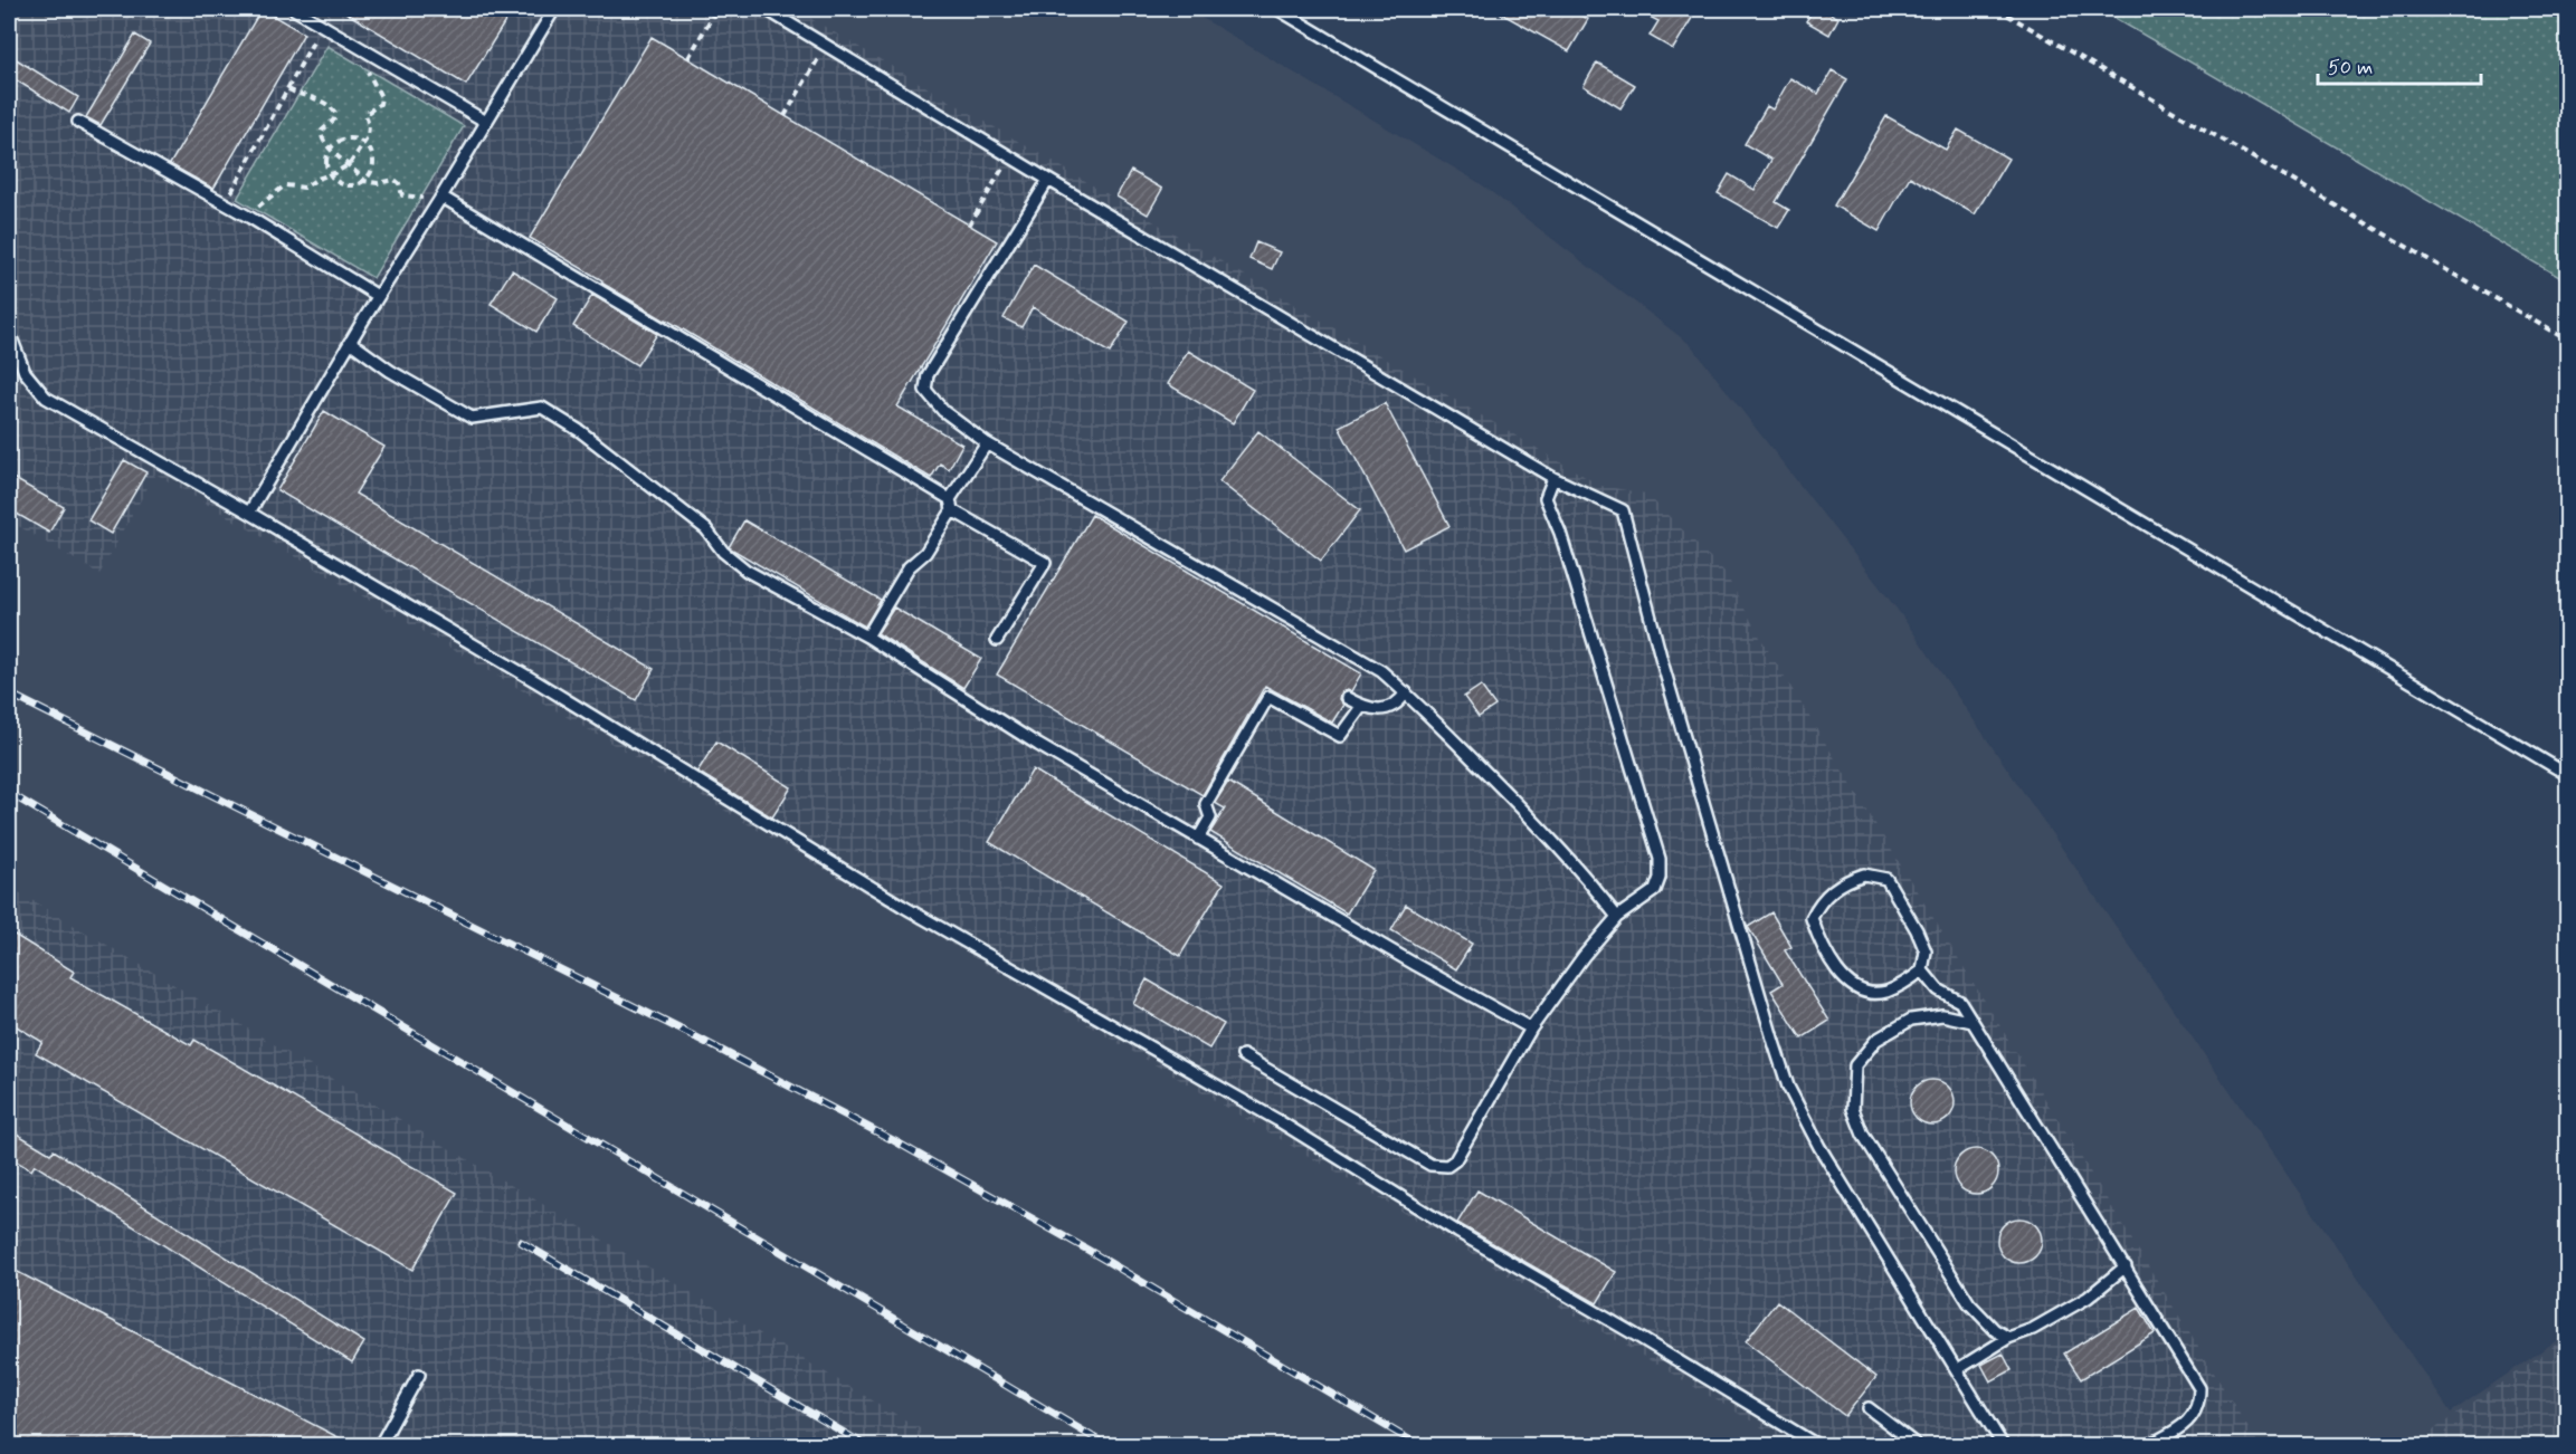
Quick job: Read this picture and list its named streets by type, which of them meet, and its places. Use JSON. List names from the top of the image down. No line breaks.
{"scale_bar":"50 m"}
